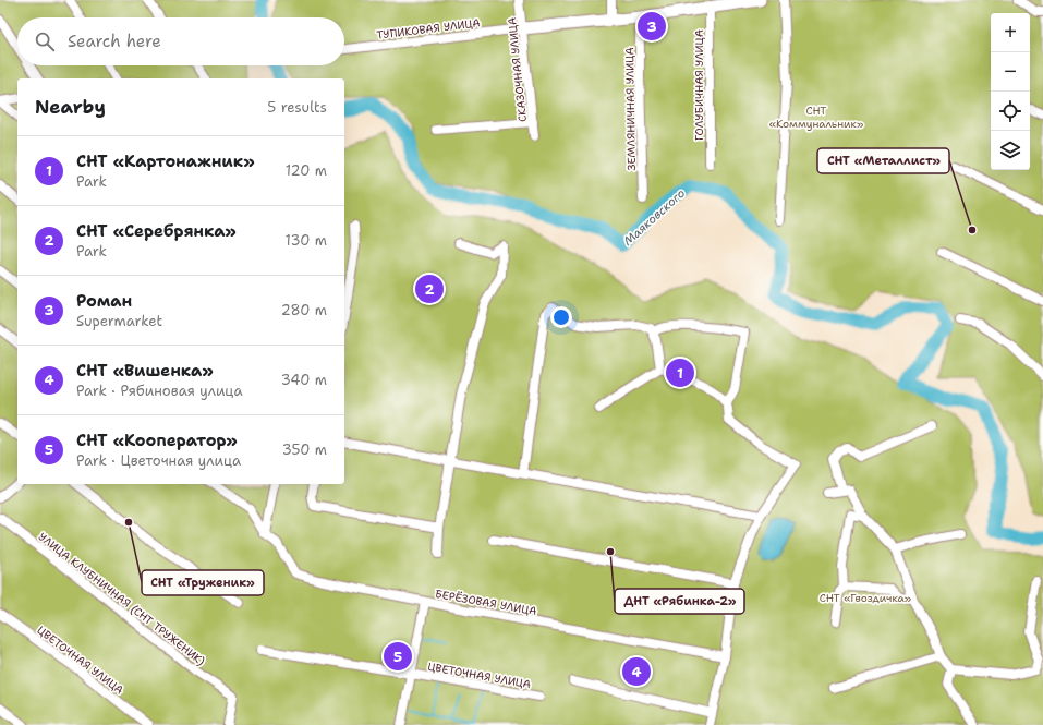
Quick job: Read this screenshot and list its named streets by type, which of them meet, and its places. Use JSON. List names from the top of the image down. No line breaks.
{"streets":{"street":["ТУПИКОВАЯ УЛИЦА","СКАЗОЧНАЯ УЛИЦА","ГОЛУБИЧНАЯ УЛИЦА","ЗЕМЛЯНИЧНАЯ УЛИЦА","УЛИЦА КЛУБНИЧНАЯ (СНТ ТРУЖЕНИК)","БЕРЁЗОВАЯ УЛИЦА","ЦВЕТОЧНАЯ УЛИЦА"]},"crossings":[["ТУПИКОВАЯ УЛИЦА","СКАЗОЧНАЯ УЛИЦА"]],"water":["Маяковского"],"parks":["СНТ «Коммунальник»","СНТ «Гвоздичка»"],"places":["СНТ «Металлист»","СНТ «Труженик»","ДНТ «Рябинка-2»"],"page":{"pins":["3","2","1","5","4"],"map_buttons":["+","−"],"search":"Search here","heading":["Nearby","5 results"],"list":[{"mark":"1","name":"СНТ «Картонажник»","note":"Park","value":"120 m"},{"mark":"2","name":"СНТ «Серебрянка»","note":"Park","value":"130 m"},{"mark":"3","name":"Роман","note":"Supermarket","value":"280 m"},{"mark":"4","name":"СНТ «Вишенка»","note":"Park · Рябиновая улица","value":"340 m"},{"mark":"5","name":"СНТ «Кооператор»","note":"Park · Цветочная улица","value":"350 m"}]}}
